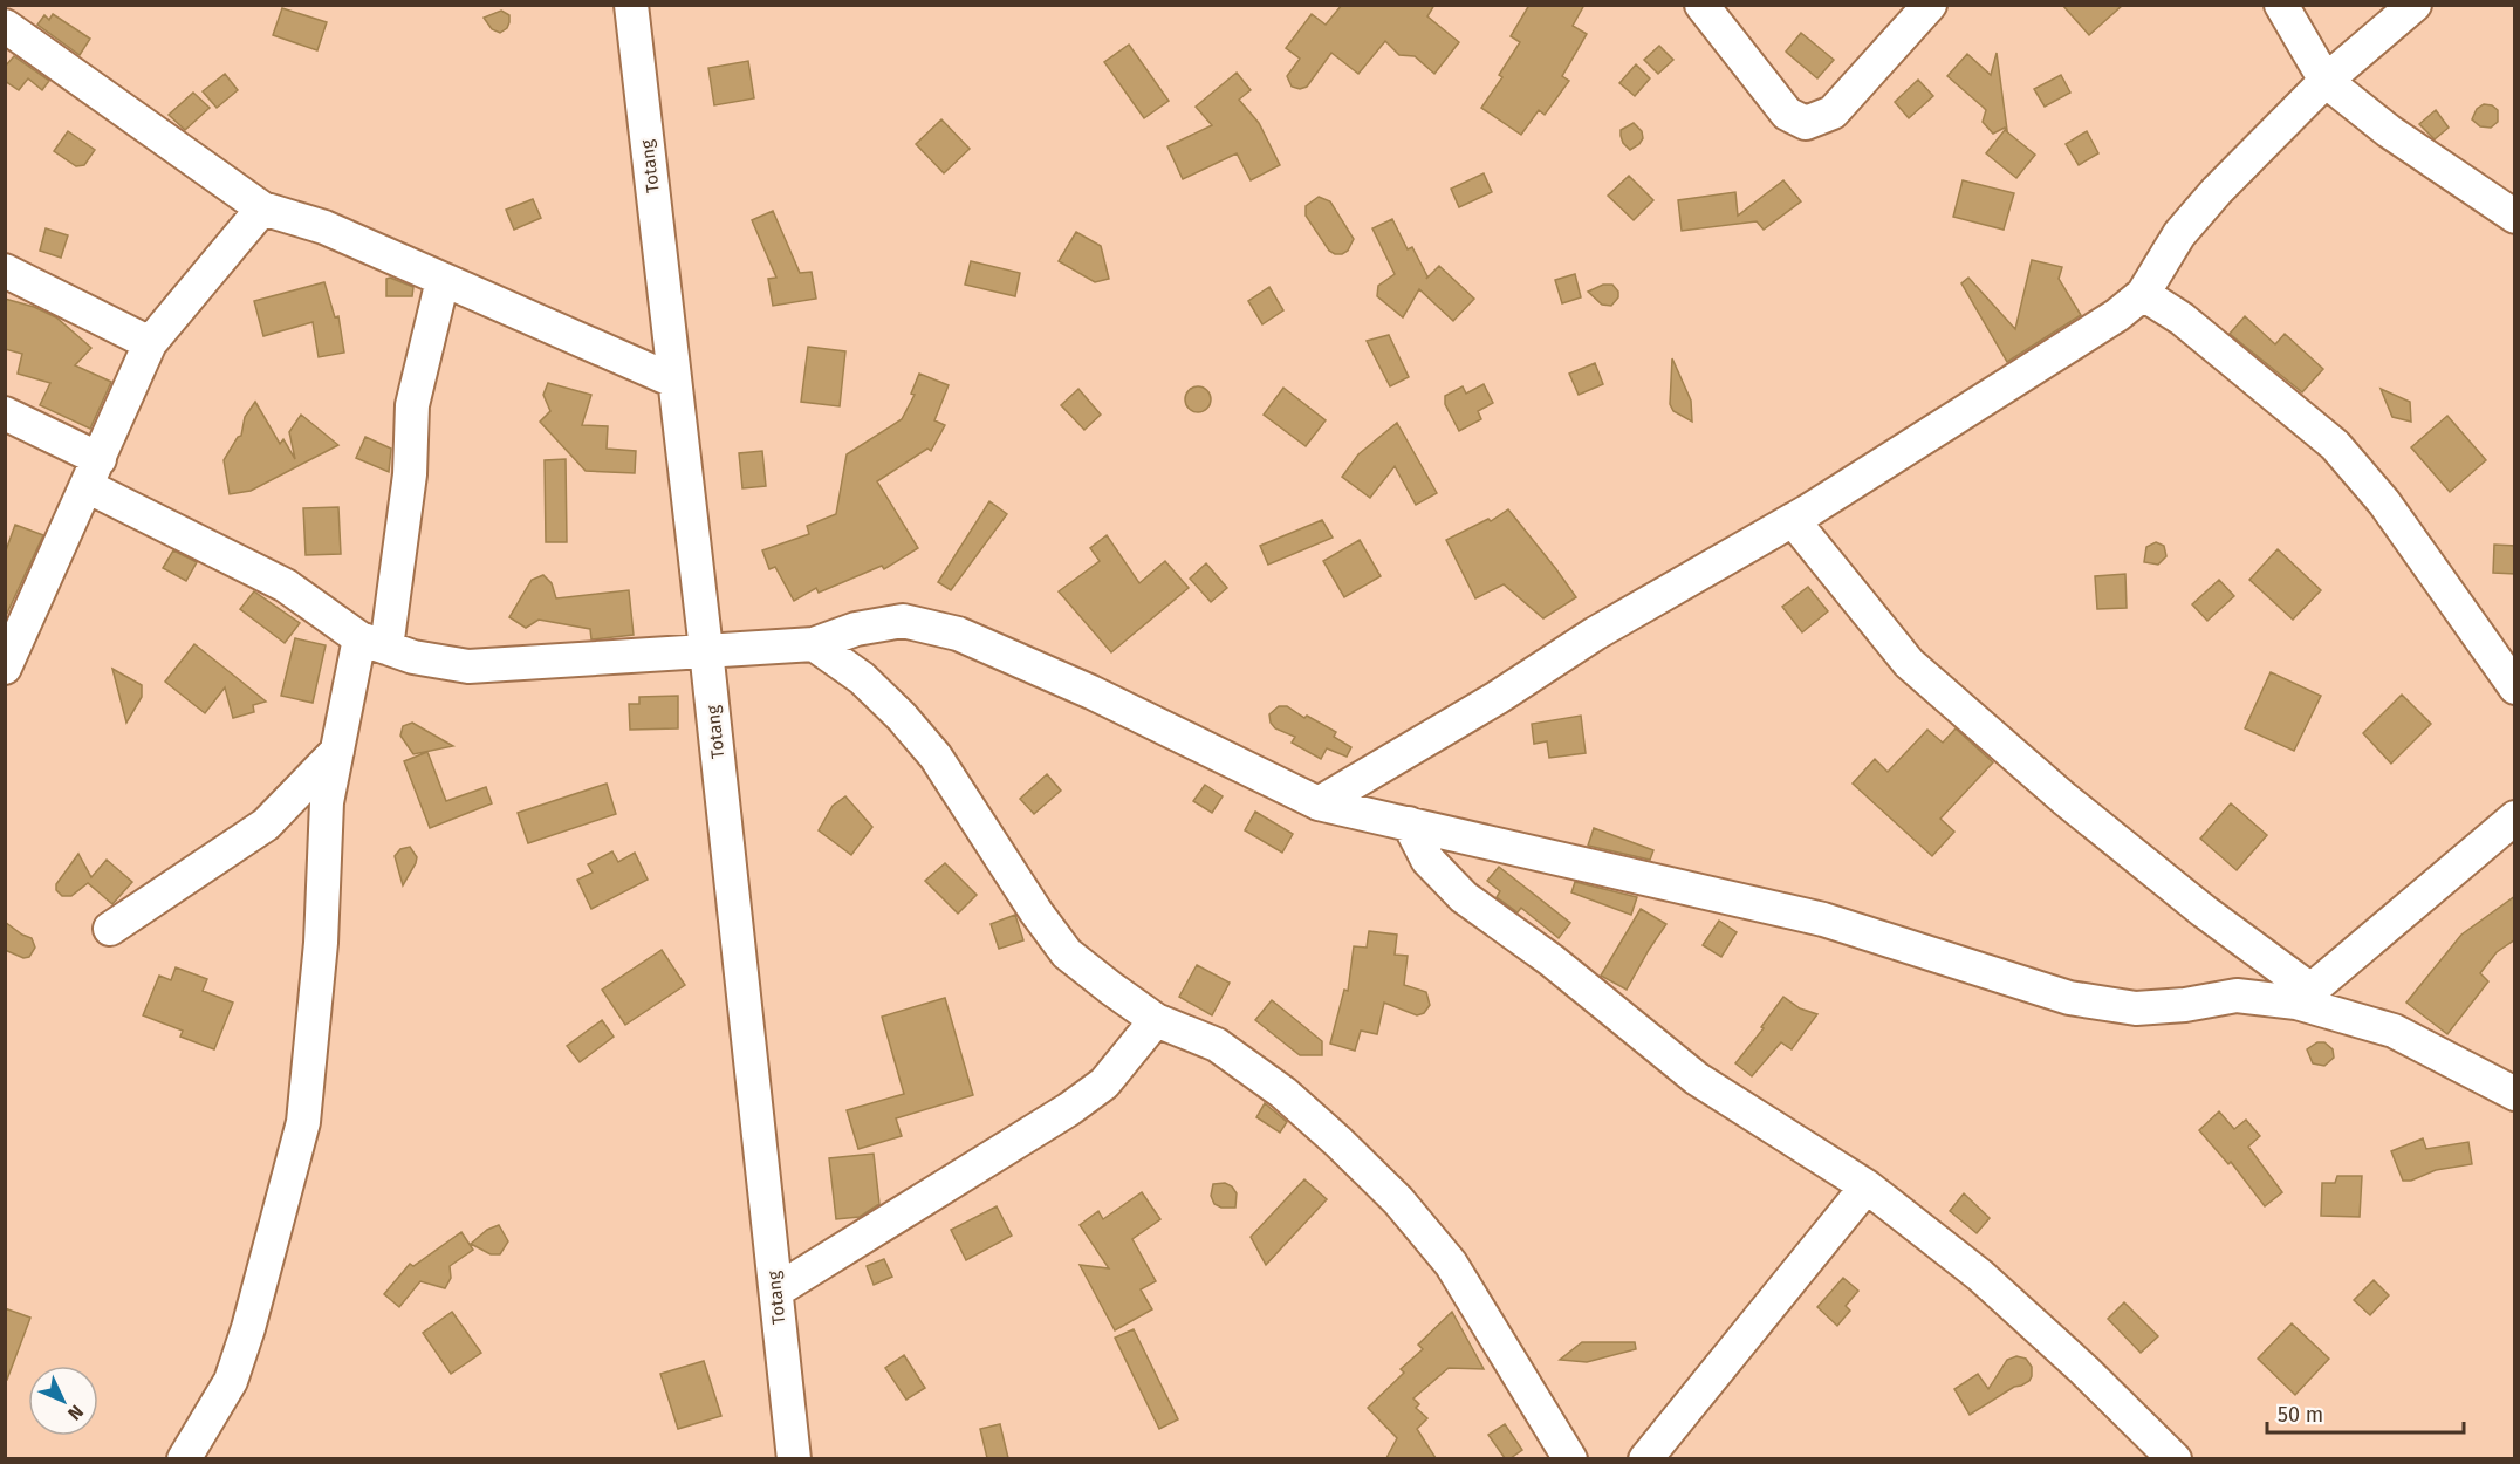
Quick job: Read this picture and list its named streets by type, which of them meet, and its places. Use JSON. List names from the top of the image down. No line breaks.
{"streets":{"street":["Totang"]},"scale_bar":"50 m","north":"bottom right"}
